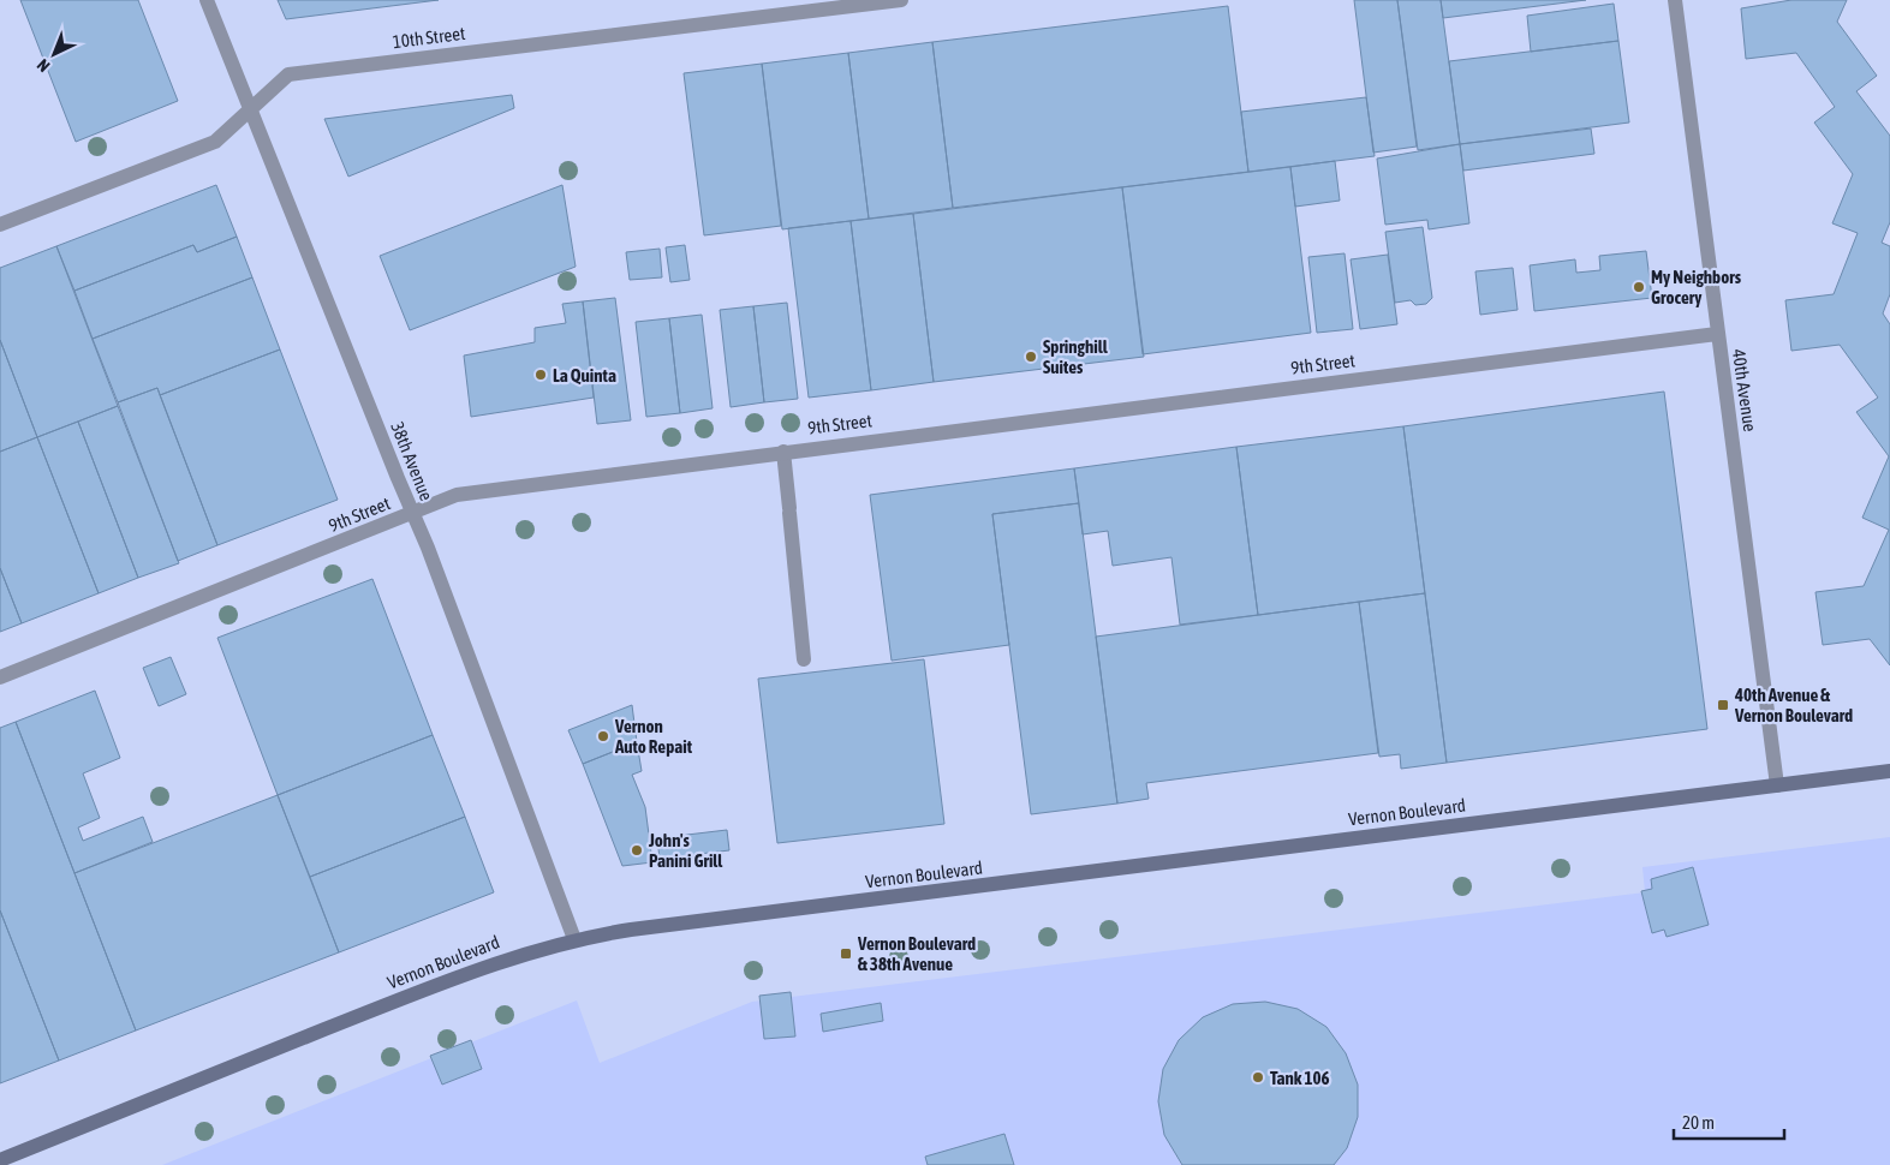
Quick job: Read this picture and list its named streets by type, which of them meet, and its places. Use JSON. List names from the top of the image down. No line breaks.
{"streets":{"main road":["Vernon Boulevard"],"street":["10th Street","9th Street","40th Avenue","38th Avenue"]},"crossings":[["10th Street","38th Avenue"],["9th Street","40th Avenue"],["9th Street","38th Avenue"],["40th Avenue","Vernon Boulevard"],["38th Avenue","Vernon Boulevard"]],"places":{"other":["My Neighbors Grocery","Springhill Suites","La Quinta","Vernon Auto Repait","John's Panini Grill","Tank 106"],"transit":["40th Avenue & Vernon Boulevard","Vernon Boulevard & 38th Avenue"]},"scale_bar":"20 m","north":"bottom left"}
